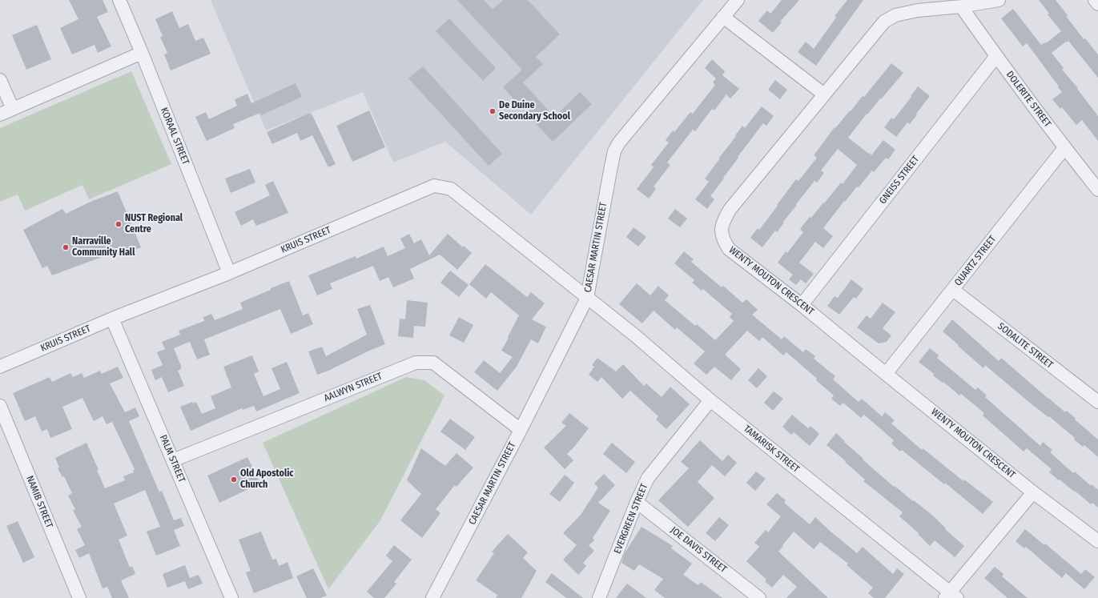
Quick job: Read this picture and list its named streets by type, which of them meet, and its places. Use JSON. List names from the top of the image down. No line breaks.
{"streets":{"street":["DOLERITE STREET","KORAAL STREET","GNEISS STREET","KRUIS STREET","CAESAR MARTIN STREET","QUARTZ STREET","WENTY MOUTON CRESCENT","SODALITE STREET","AALWYN STREET","TAMARISK STREET","PALM STREET","NAMIB STREET","EVERGREEN STREET","JOE DAVIS STREET"]},"crossings":[["DOLERITE STREET","GNEISS STREET"],["DOLERITE STREET","QUARTZ STREET"],["DOLERITE STREET","WENTY MOUTON CRESCENT"],["KORAAL STREET","KRUIS STREET"],["GNEISS STREET","WENTY MOUTON CRESCENT"],["KRUIS STREET","CAESAR MARTIN STREET"],["KRUIS STREET","TAMARISK STREET"],["KRUIS STREET","PALM STREET"],["CAESAR MARTIN STREET","AALWYN STREET"],["CAESAR MARTIN STREET","TAMARISK STREET"],["QUARTZ STREET","WENTY MOUTON CRESCENT"],["QUARTZ STREET","SODALITE STREET"],["AALWYN STREET","PALM STREET"],["TAMARISK STREET","EVERGREEN STREET"],["EVERGREEN STREET","JOE DAVIS STREET"]],"places":["De Duine Secondary School","NUST Regional Centre","Narraville Community Hall","Old Apostolic Church"]}
